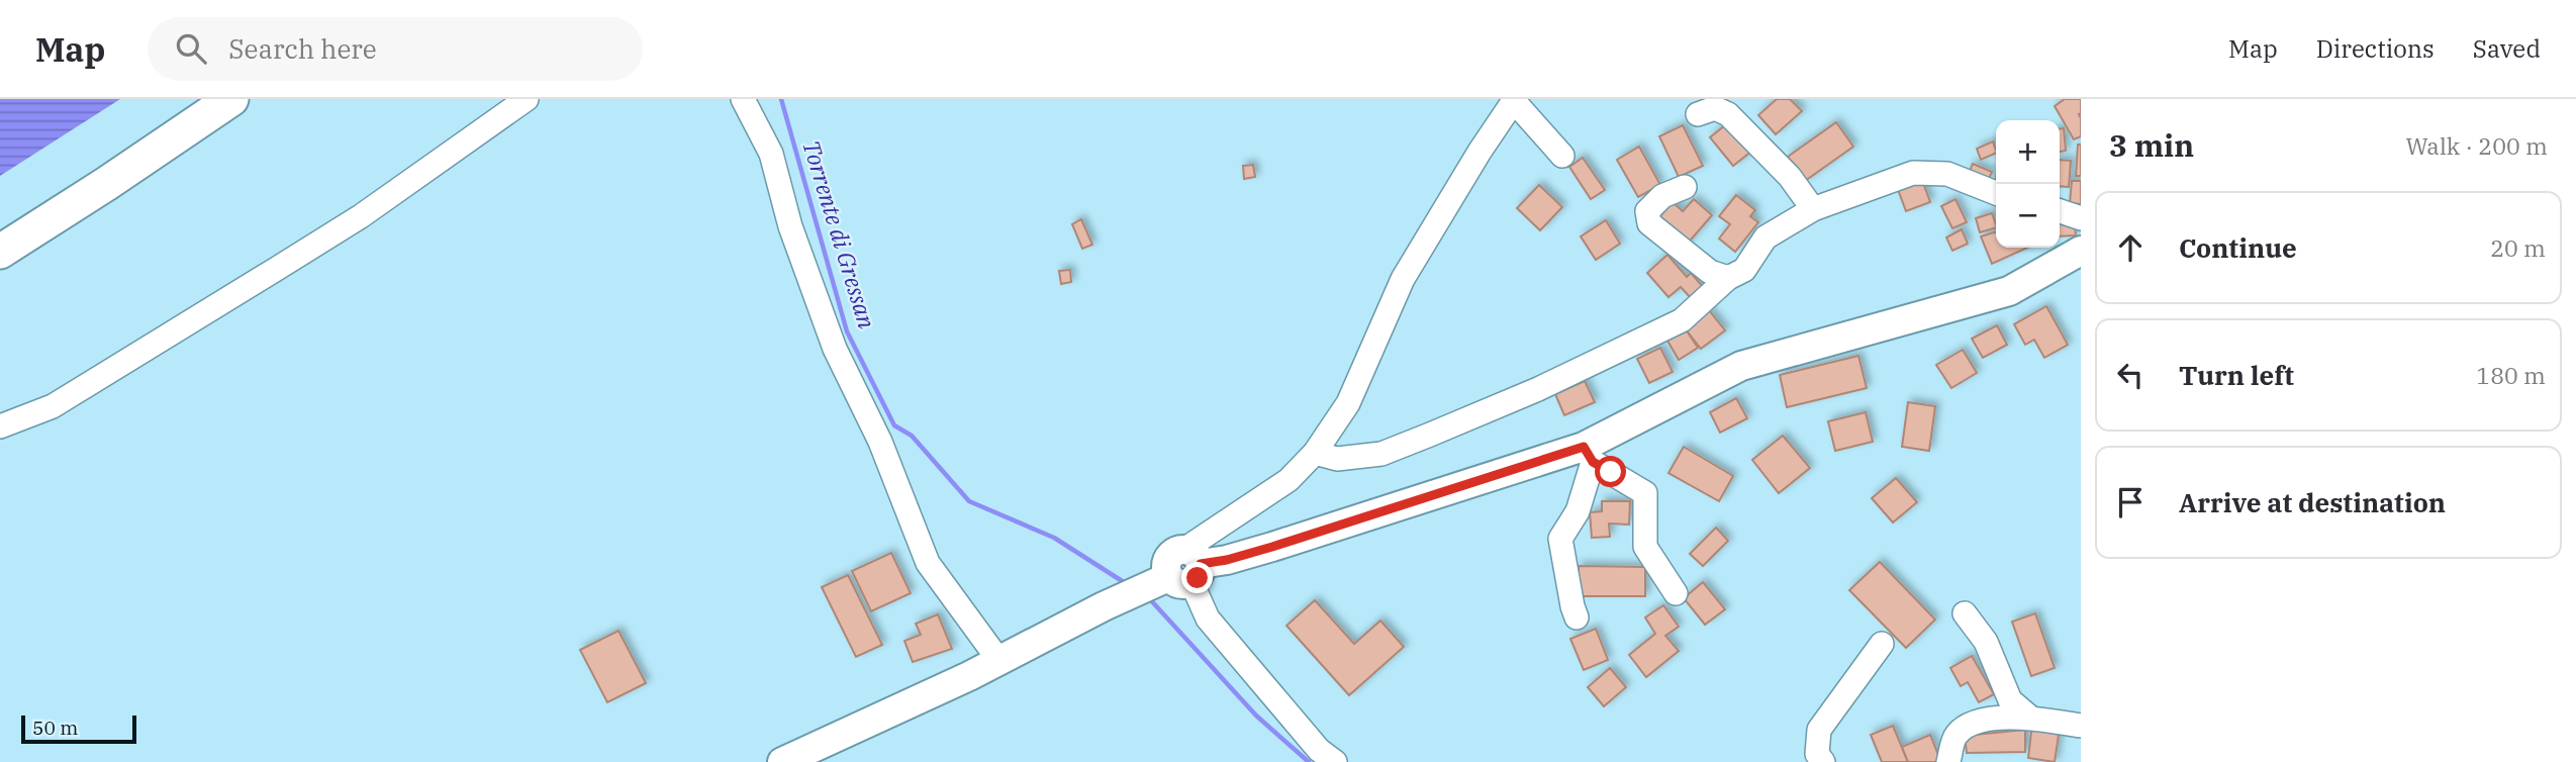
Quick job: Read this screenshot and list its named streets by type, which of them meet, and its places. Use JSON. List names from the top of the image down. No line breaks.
{"water":["Torrente di Gressan"],"scale_bar":"50 m","page":{"header":"Map","search":"Search here","nav":["Map","Directions","Saved"],"heading":["3 min","Walk · 200 m"],"map_buttons":["+","−"],"list":[["Continue","20 m"],["Turn left","180 m"],"Arrive at destination"],"scale":"50 m"}}
